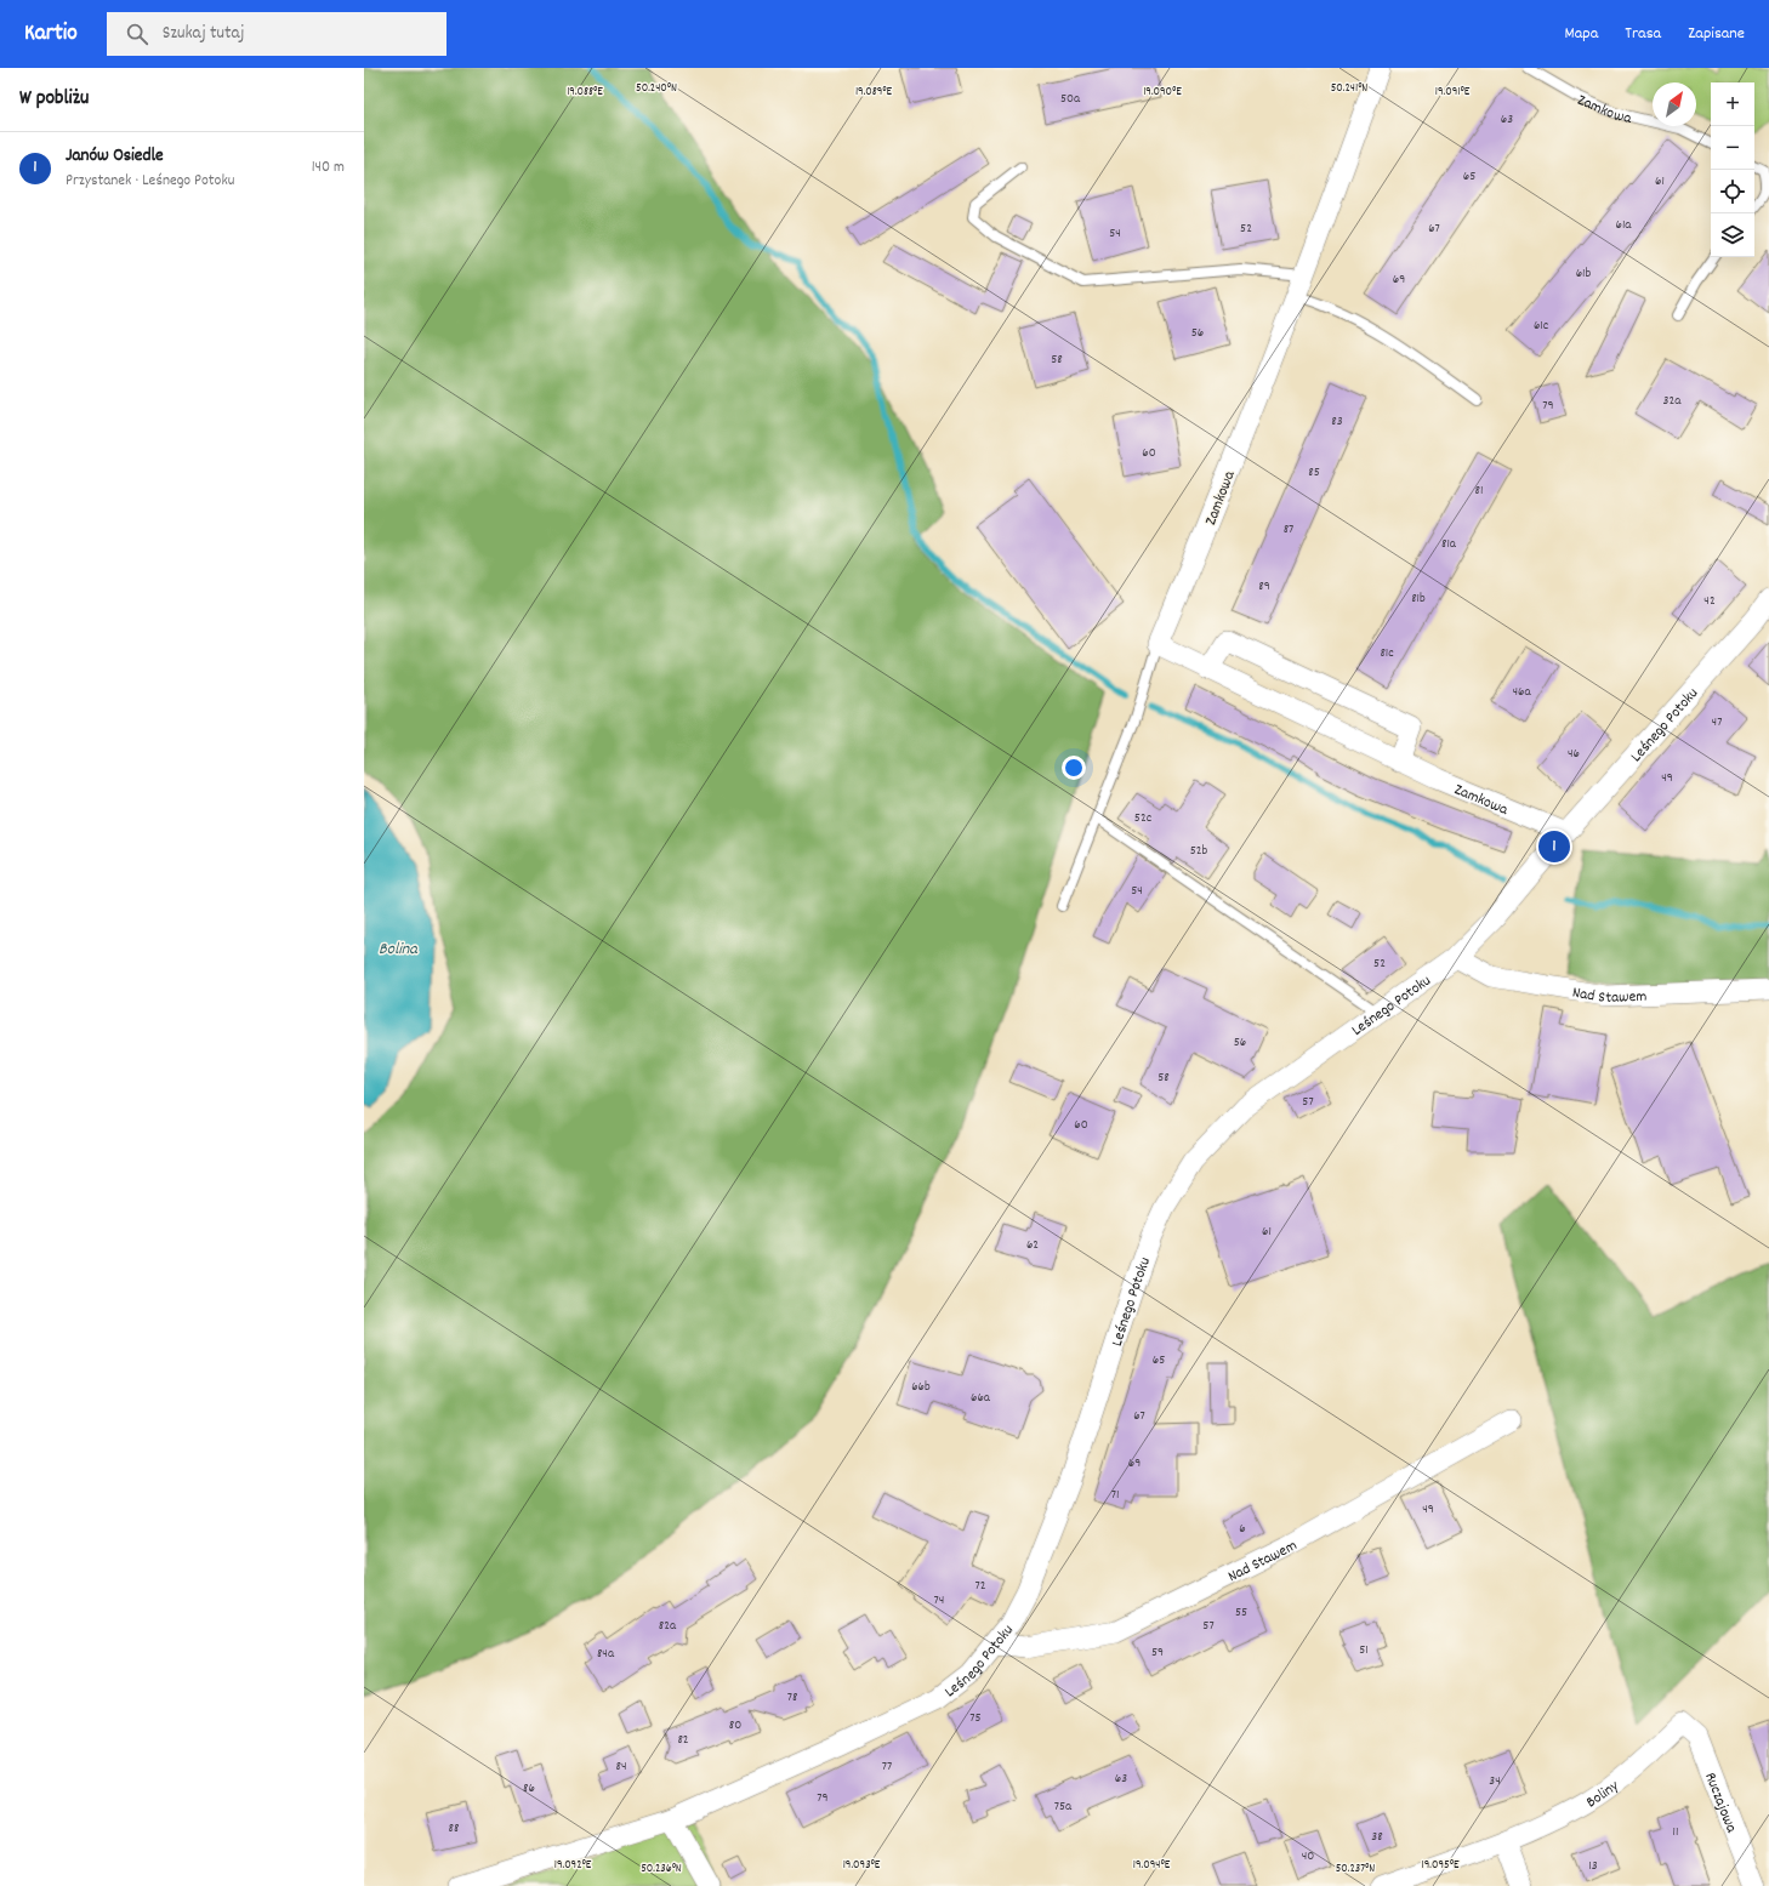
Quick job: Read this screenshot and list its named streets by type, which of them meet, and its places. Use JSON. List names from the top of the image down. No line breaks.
{"streets":{"street":["Zamkowa","Leśnego Potoku","Nad Stawem","Boliny","Ruczajowa"]},"crossings":[["Zamkowa","Leśnego Potoku"],["Leśnego Potoku","Nad Stawem"],["Boliny","Ruczajowa"]],"water":["Bolina"],"house_numbers":["50a","63","65","61","61a","52","67","54","61b","69","61c","56","58","32a","79","83","60","85","81","87","81a","89","81b","42","81c","46a","47","46","49","52c","52b","54","52","56","58","57","60","61","62","65","66b","66a","67","69","71","49","6","72","74","55","82a","57","51","59","84a","78","75","80","82","84","77","63","34","86","79","75a","88","11","38","40","13"],"north":"top right","page":{"header":"Kartio","search":"Szukaj tutaj","nav":["Mapa","Trasa","Zapisane"],"heading":"W pobliżu","map_buttons":["+","−"],"list":[{"mark":"1","name":"Janów Osiedle","note":"Przystanek · Leśnego Potoku","value":"140 m"}],"pins":"1"},"coordinates":["50.240°N","50.241°N","19.089°E","19.088°E","19.090°E","19.091°E","19.092°E","19.093°E","19.094°E","19.095°E","50.236°N","50.237°N"]}
